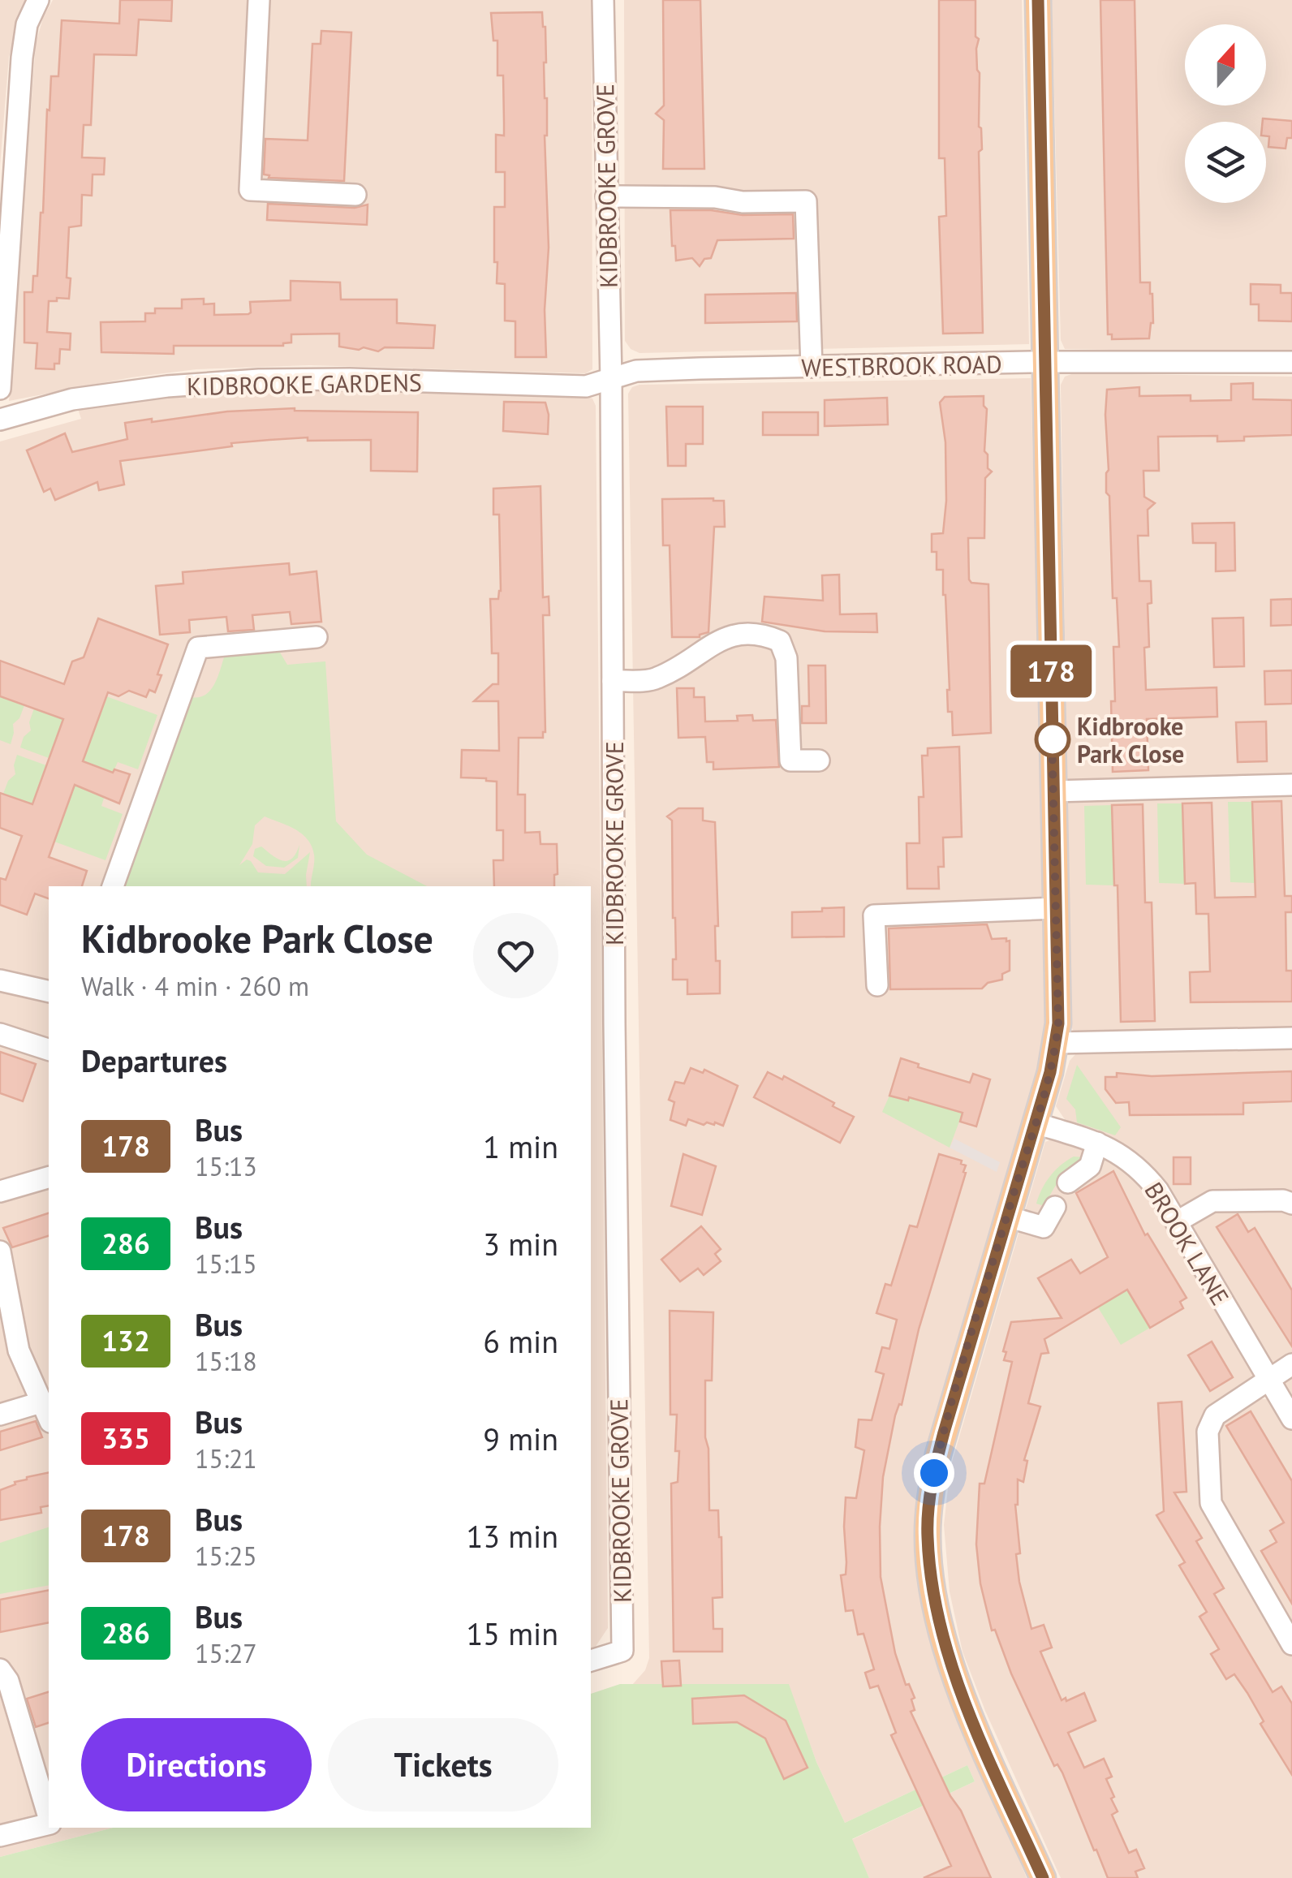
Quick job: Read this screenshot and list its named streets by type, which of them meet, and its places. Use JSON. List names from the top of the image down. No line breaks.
{"streets":{"street":["KIDBROOKE GROVE","WESTBROOK ROAD","KIDBROOKE GARDENS","BROOK LANE"]},"crossings":[["KIDBROOKE GROVE","WESTBROOK ROAD"],["KIDBROOKE GROVE","KIDBROOKE GARDENS"],["WESTBROOK ROAD","KIDBROOKE GARDENS"]],"places":["Kidbrooke Park Close"],"lines":["bus line 178"],"north":"top","page":{"on_map":"178","heading":[["Kidbrooke Park Close","Walk · 4 min · 260 m"],"Departures"],"list":[{"mark":"178","name":"Bus","note":"15:13","value":"1 min"},{"mark":"286","name":"Bus","note":"15:15","value":"3 min"},{"mark":"132","name":"Bus","note":"15:18","value":"6 min"},{"mark":"335","name":"Bus","note":"15:21","value":"9 min"},{"mark":"178","name":"Bus","note":"15:25","value":"13 min"},{"mark":"286","name":"Bus","note":"15:27","value":"15 min"}],"buttons":["Directions","Tickets"]}}
